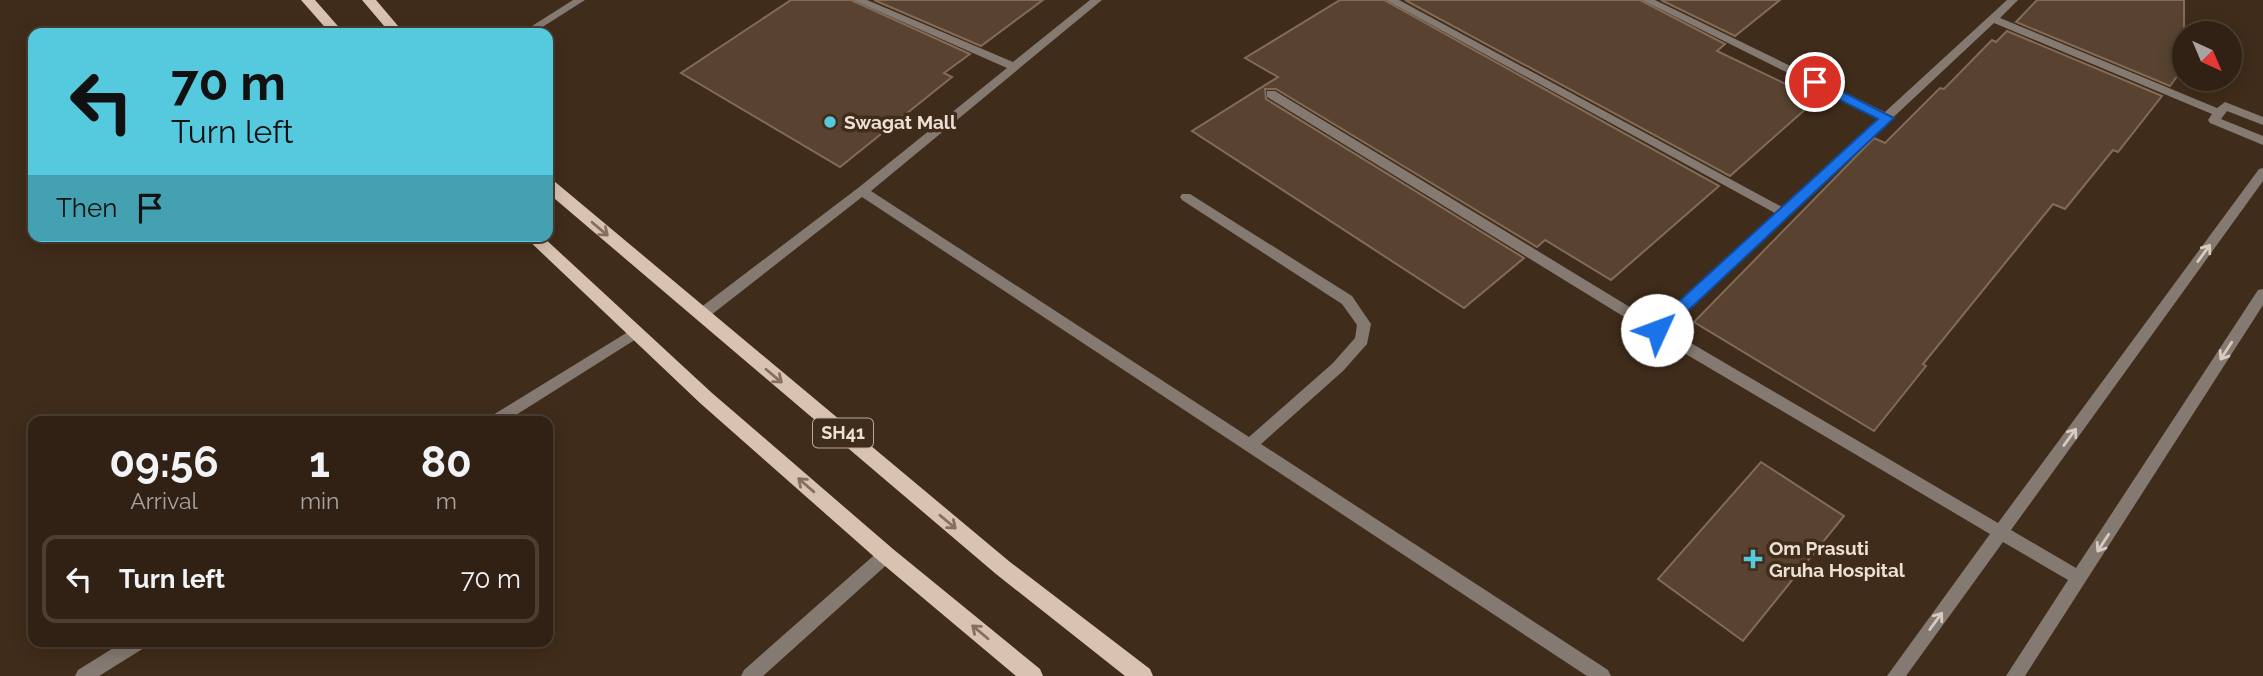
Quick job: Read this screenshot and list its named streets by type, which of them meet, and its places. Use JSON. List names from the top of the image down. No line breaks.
{"streets":{"main road":["SH41"]},"places":{"other":["Swagat Mall"],"health":["Om Prasuti Gruha Hospital"]},"north":"bottom right","page":{"turn":["70 m","Turn left"],"then":"Then","eta":["09:56","Arrival","1","min","80","m"],"list":[{"name":"Turn left","value":"70 m"}]}}
